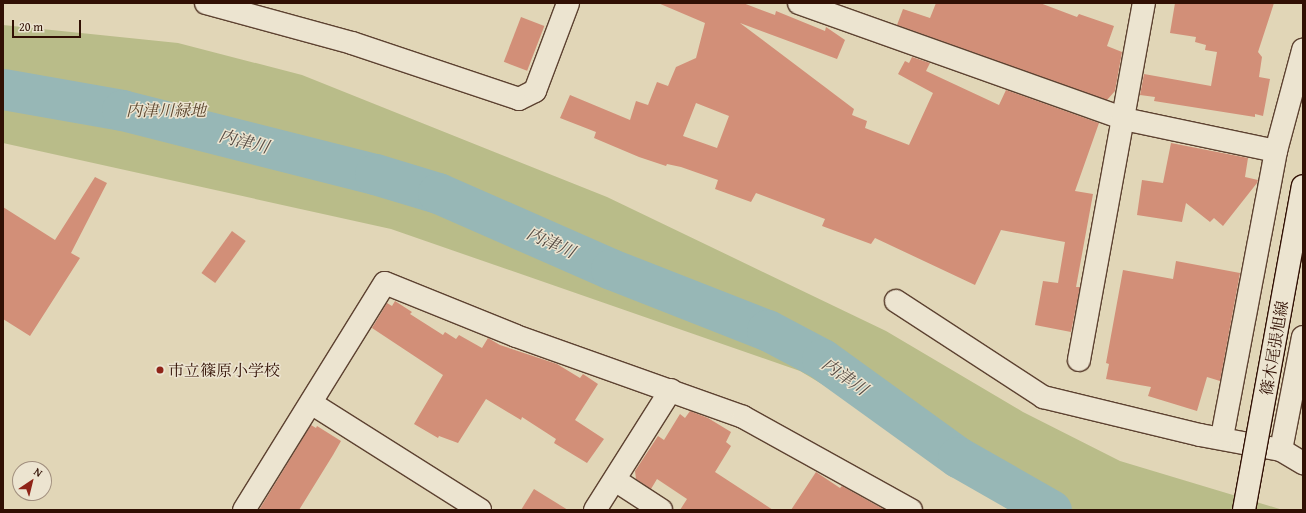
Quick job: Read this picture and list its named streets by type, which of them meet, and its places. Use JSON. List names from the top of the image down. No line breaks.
{"streets":{"street":["篠木尾張旭線"]},"water":["内津川"],"parks":["内津川緑地"],"places":["市立篠原小学校"],"scale_bar":"20 m","north":"top right"}
